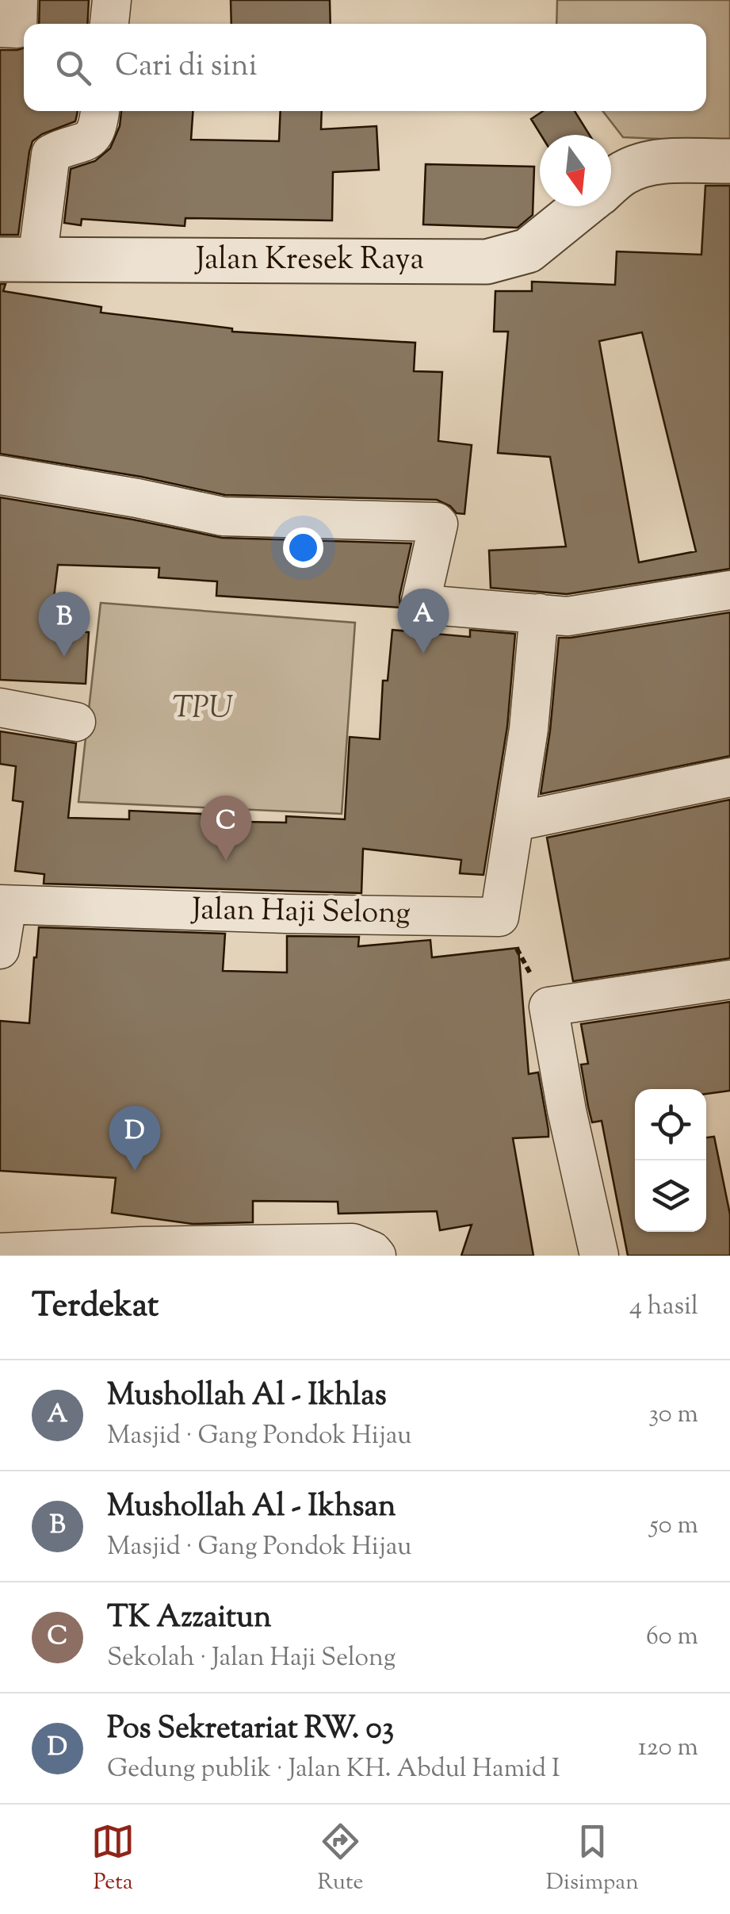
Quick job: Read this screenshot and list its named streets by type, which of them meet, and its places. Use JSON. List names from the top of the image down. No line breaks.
{"streets":{"street":["Jalan Kresek Raya","Jalan Haji Selong"]},"parks":["TPU"],"north":"bottom","page":{"search":"Cari di sini","pins":["A","B","C","D"],"heading":["Terdekat","4 hasil"],"list":[{"mark":"A","name":"Mushollah Al - Ikhlas","note":"Masjid · Gang Pondok Hijau","value":"30 m"},{"mark":"B","name":"Mushollah Al - Ikhsan","note":"Masjid · Gang Pondok Hijau","value":"50 m"},{"mark":"C","name":"TK Azzaitun","note":"Sekolah · Jalan Haji Selong","value":"60 m"},{"mark":"D","name":"Pos Sekretariat RW. 03","note":"Gedung publik · Jalan KH. Abdul Hamid I","value":"120 m"}],"nav":["Peta","Rute","Disimpan"]}}
